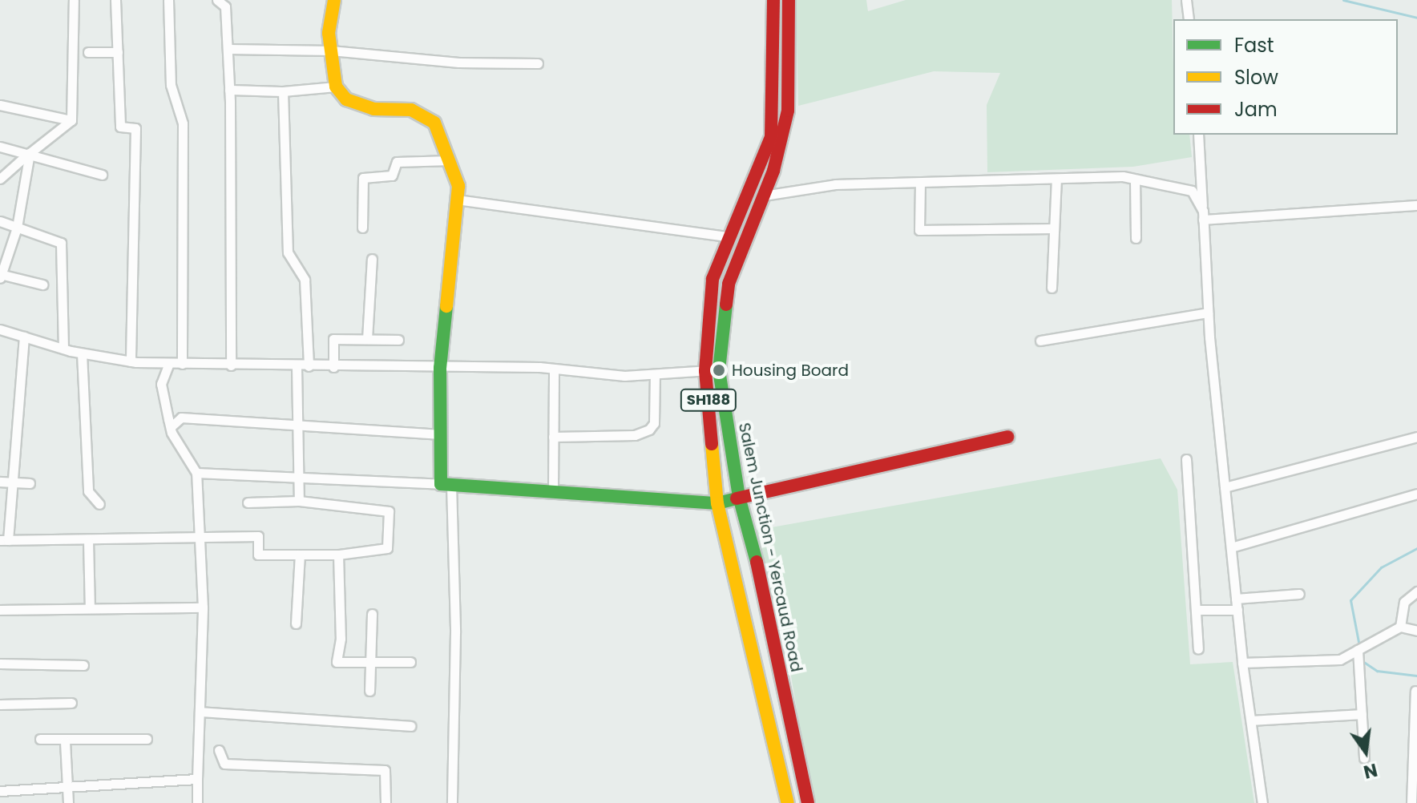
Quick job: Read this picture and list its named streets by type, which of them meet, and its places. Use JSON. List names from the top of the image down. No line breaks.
{"streets":{"main road":["SH188","Salem Junction - Yercaud Road"]},"crossings":[["SH188","Salem Junction - Yercaud Road"]],"places":["Housing Board"],"legend":["Fast","Slow","Jam"],"north":"bottom"}
